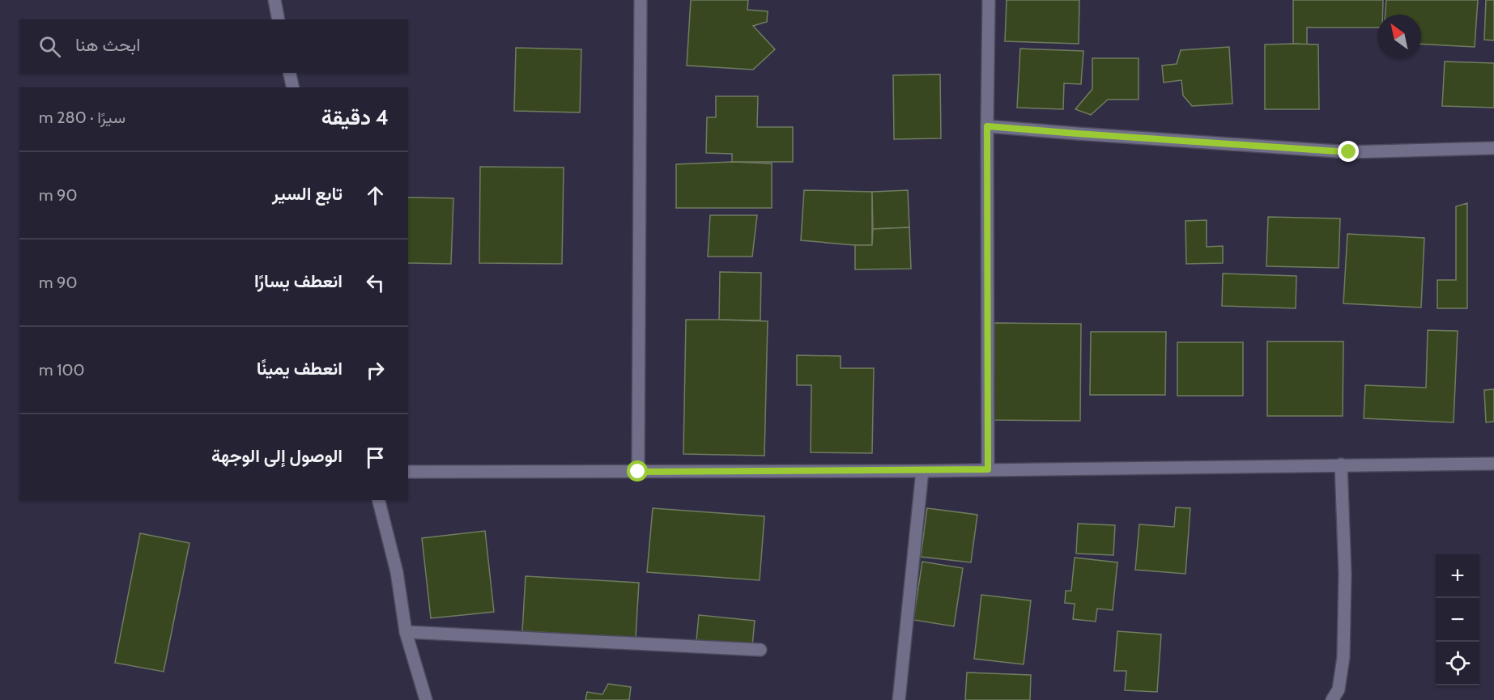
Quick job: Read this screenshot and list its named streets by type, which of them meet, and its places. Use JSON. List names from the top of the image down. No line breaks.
{"north":"top left","page":{"search":"ابحث هنا","heading":["4 دقيقة","سيرًا · 280 m"],"list":[["تابع السير","90 m"],["انعطف يسارًا","90 m"],["انعطف يمينًا","100 m"],"الوصول إلى الوجهة"],"map_buttons":["+","−"]}}
